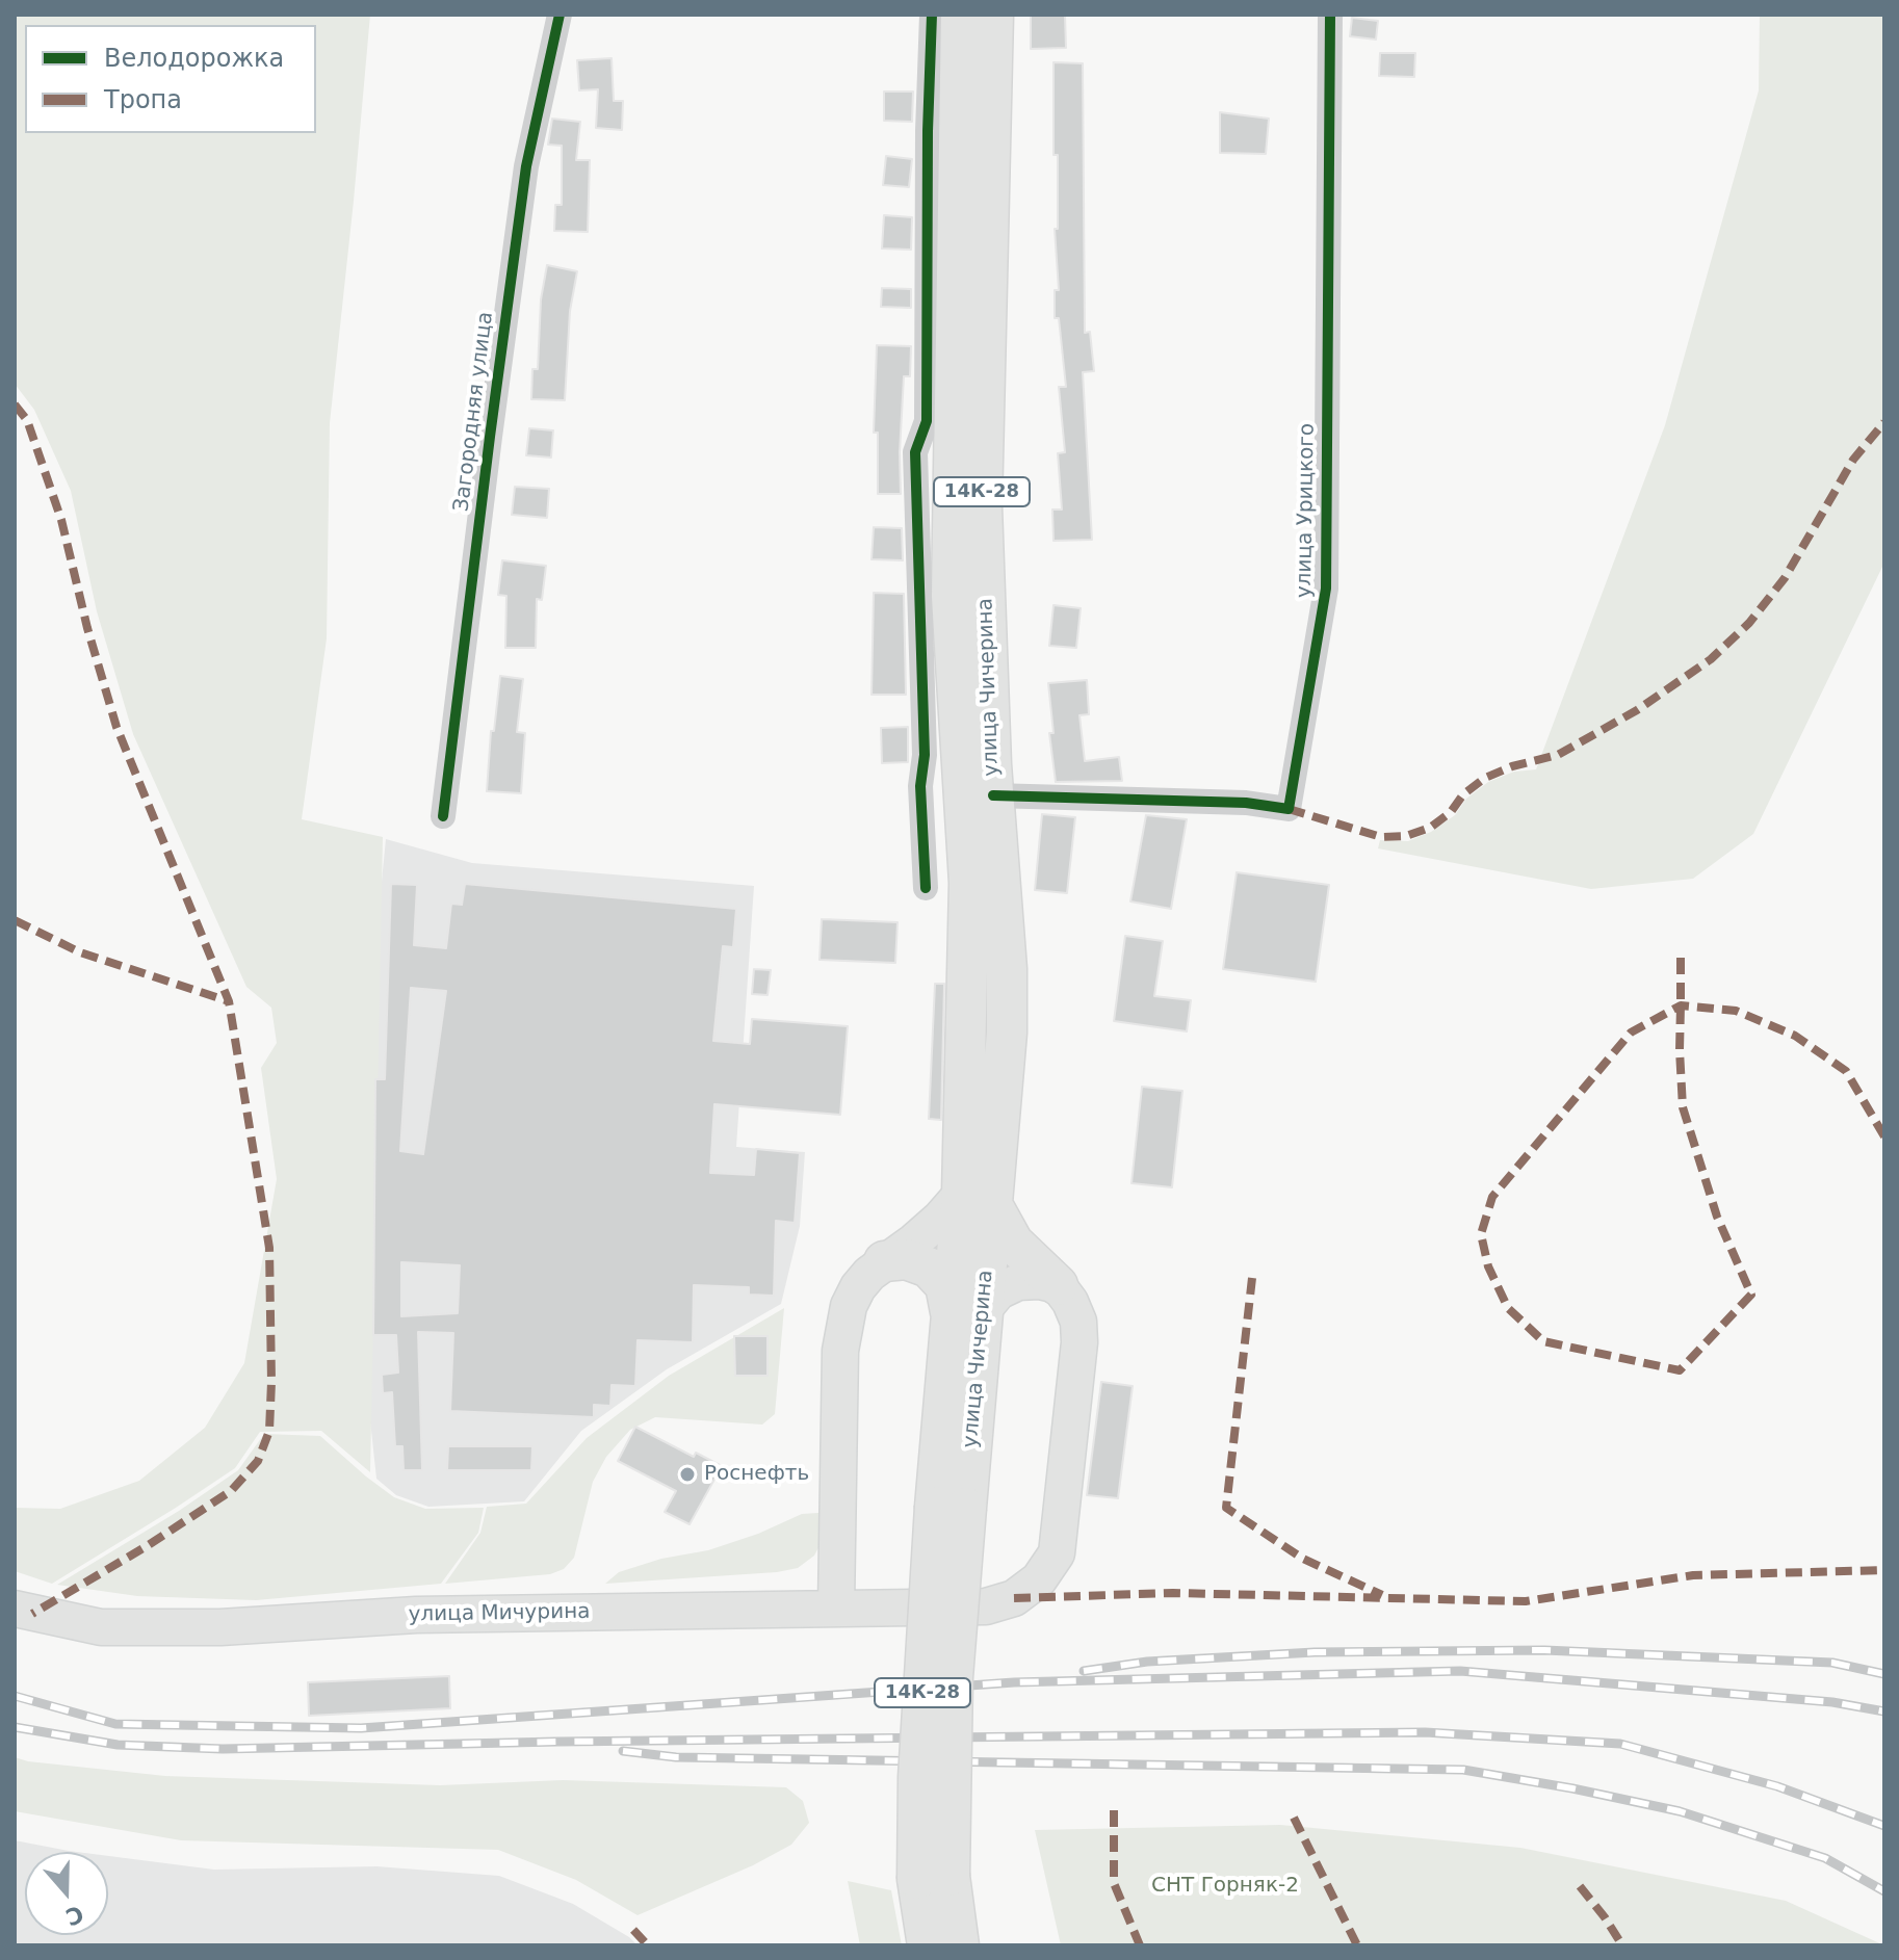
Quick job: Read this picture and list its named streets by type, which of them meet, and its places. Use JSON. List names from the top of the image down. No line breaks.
{"streets":{"main road":["14К-28","улица Чичерина","улица Мичурина"],"street":["Загородняя улица","улица Урицкого"]},"crossings":[["14К-28","улица Чичерина"],["улица Урицкого","улица Чичерина"]],"parks":["СНТ Горняк-2"],"places":["Роснефть"],"legend":["Велодорожка","Тропа"],"north":"bottom"}
